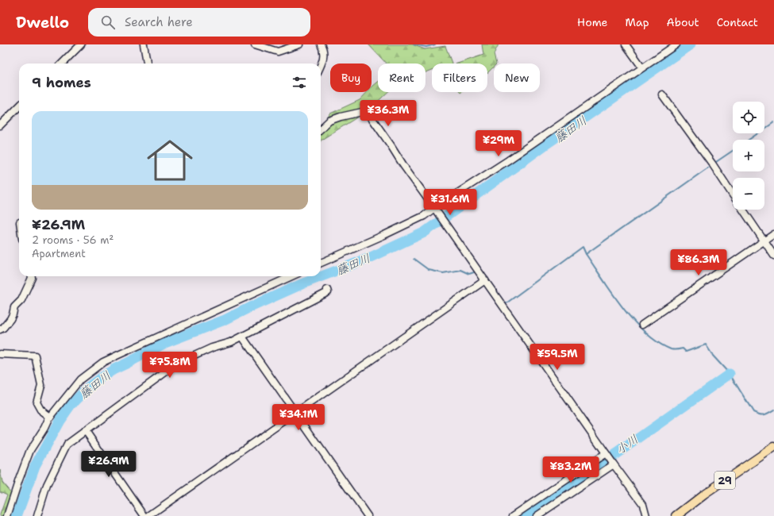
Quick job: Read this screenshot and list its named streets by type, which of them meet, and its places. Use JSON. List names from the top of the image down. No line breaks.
{"streets":{"main road":["29"]},"water":["藤田川","小川"],"page":{"header":"Dwello","search":"Search here","nav":["Home","Map","About","Contact"],"chip":["Buy","Rent","Filters","New"],"heading":"9 homes","price":["¥36.3M","¥29M","¥31.6M","¥86.3M","¥59.5M","¥75.8M","¥34.1M","¥26.9M","¥83.2M"],"map_buttons":["+","−"],"list":[{"name":"¥26.9M","note":"2 rooms · 56 m² · Apartment"}]}}
